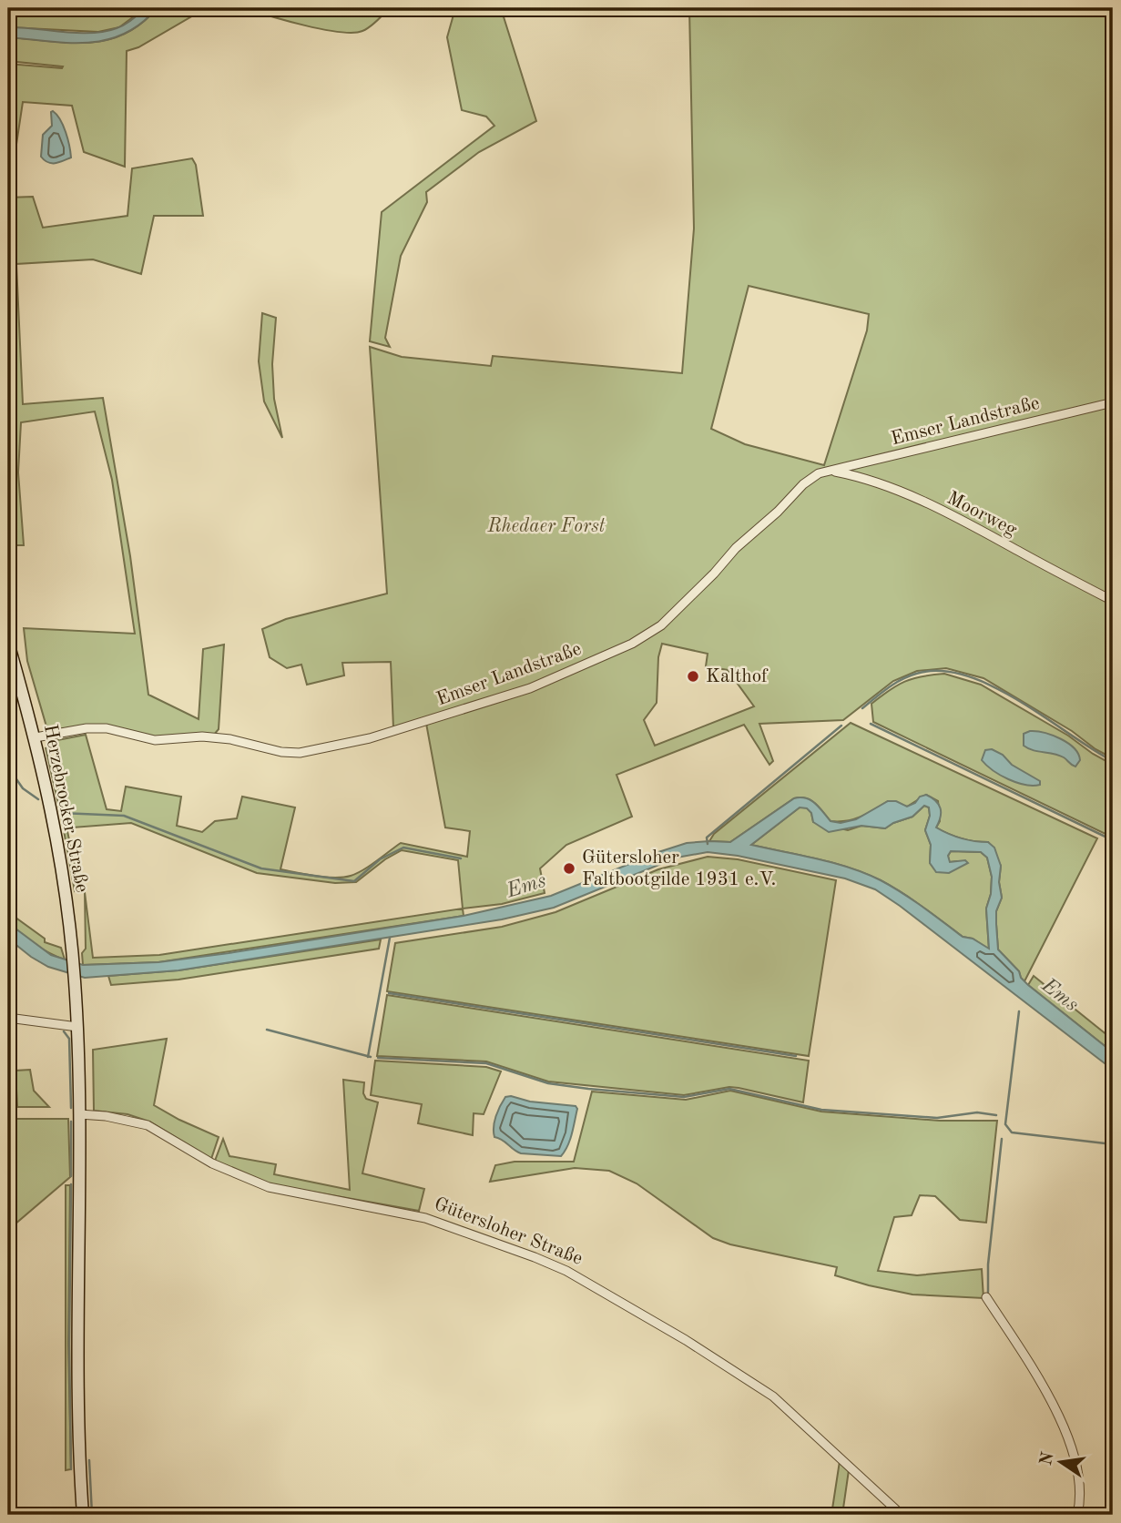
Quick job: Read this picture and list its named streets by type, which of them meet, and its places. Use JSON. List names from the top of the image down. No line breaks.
{"streets":{"main road":["Herzebrocker Straße"],"street":["Emser Landstraße","Moorweg","Gütersloher Straße"]},"crossings":[["Emser Landstraße","Moorweg"],["Emser Landstraße","Herzebrocker Straße"]],"water":["Ems"],"parks":["Rhedaer Forst"],"places":["Kalthof","Gütersloher Faltbootgilde 1931 e.V."],"north":"left"}
